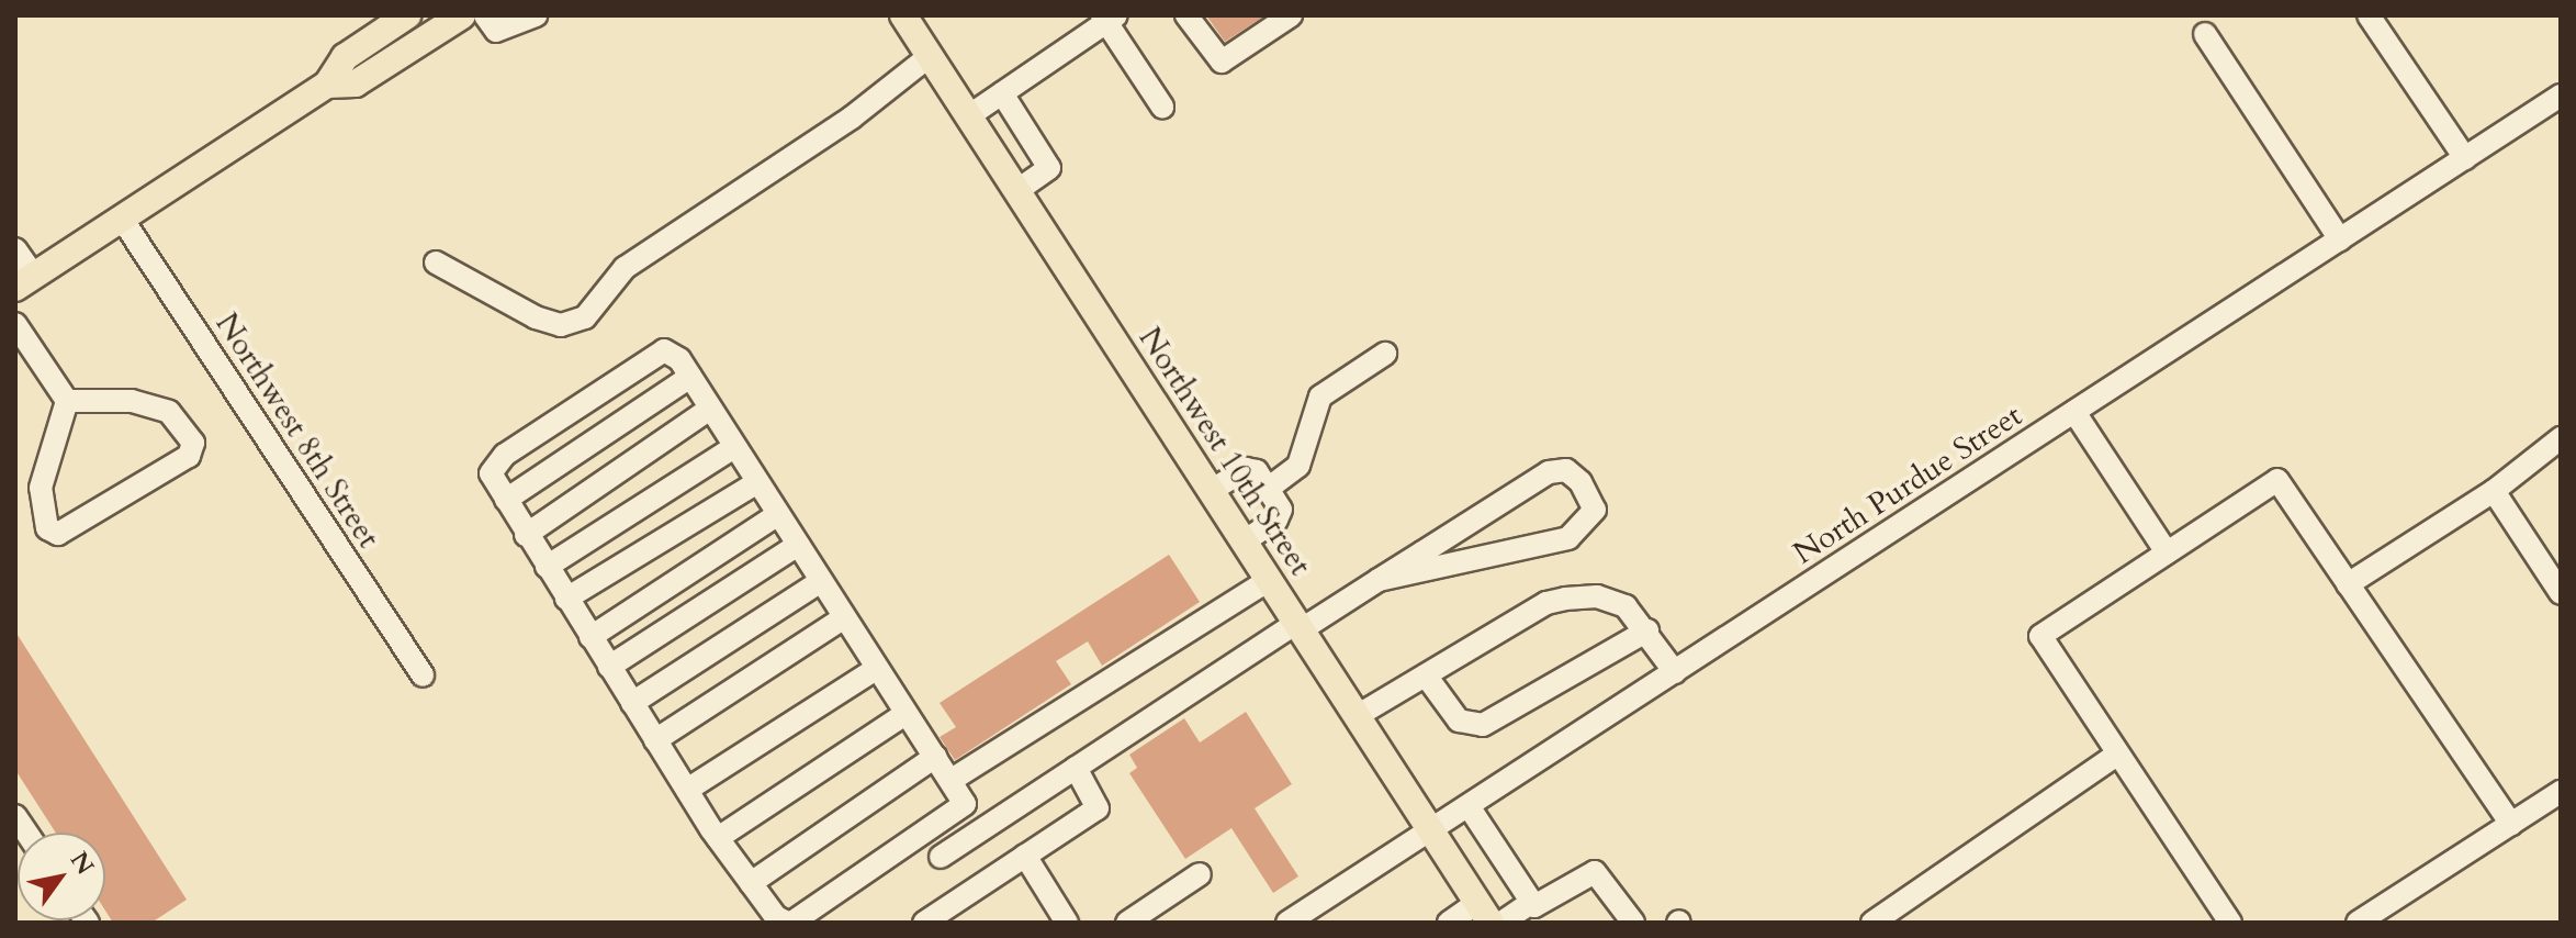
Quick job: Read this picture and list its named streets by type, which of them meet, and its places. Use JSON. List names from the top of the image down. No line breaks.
{"streets":{"main road":["Northwest 10th Street"],"street":["Northwest 8th Street","North Purdue Street"]},"crossings":[["Northwest 10th Street","North Purdue Street"]],"north":"top right"}
